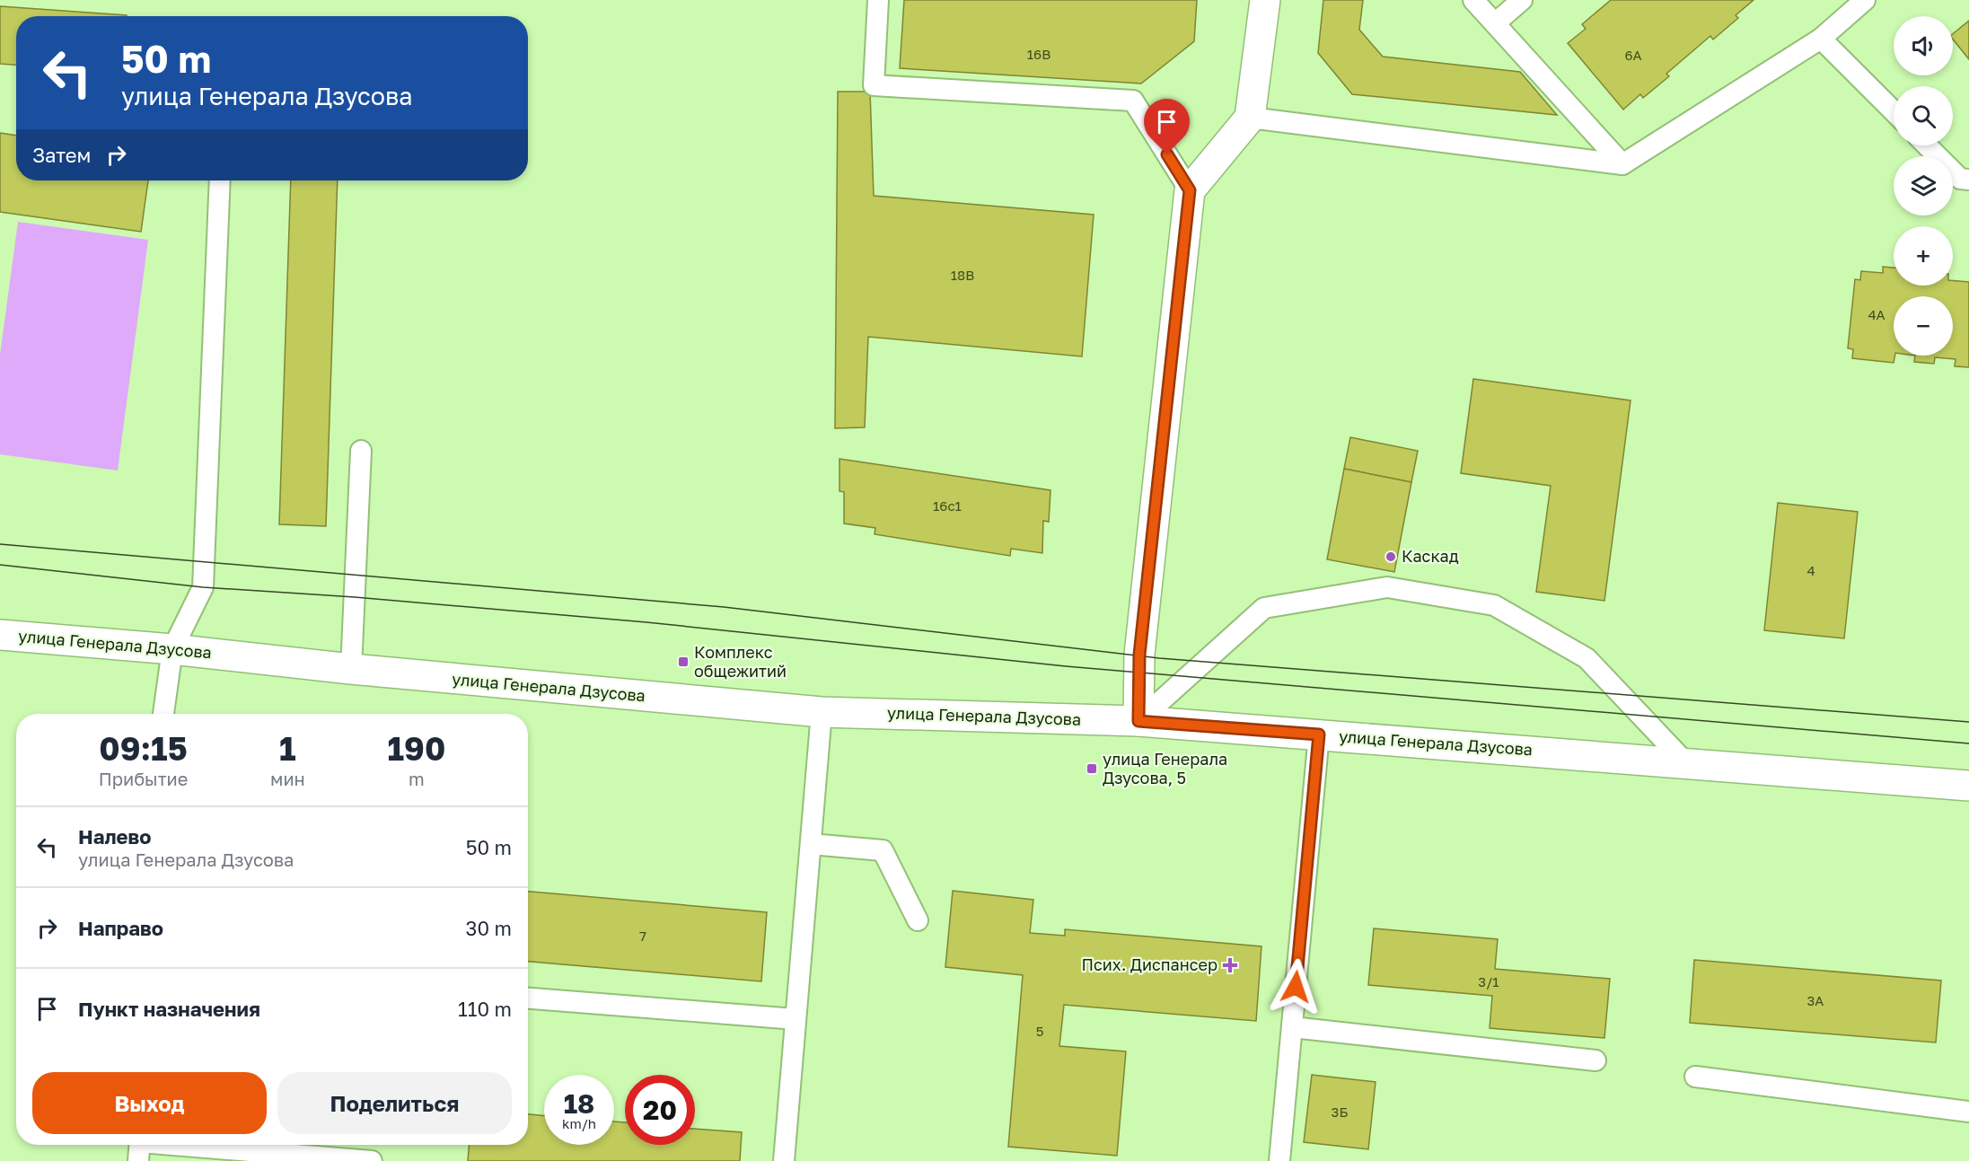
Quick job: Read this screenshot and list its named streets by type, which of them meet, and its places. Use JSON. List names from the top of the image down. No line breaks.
{"streets":{"street":["улица Генерала Дзусова"]},"places":{"other":["Каскад"],"transit":["Комплекс общежитий","улица Генерала Дзусова, 5"],"health":["Псих. Диспансер"]},"house_numbers":["16В","6А","18В","4А","16с1","4","7","3/1","3А","5","3Б"],"page":{"map_buttons":["+","−"],"turn":["50 m","улица Генерала Дзусова"],"then":"Затем","eta":["09:15","Прибытие","1","мин","190","m"],"list":[{"name":"Налево","note":"улица Генерала Дзусова","value":"50 m"},{"name":"Направо","value":"30 m"},{"name":"Пункт назначения","value":"110 m"}],"buttons":["Выход","Поделиться"],"speed":"18 km/h","limit":"20"}}
